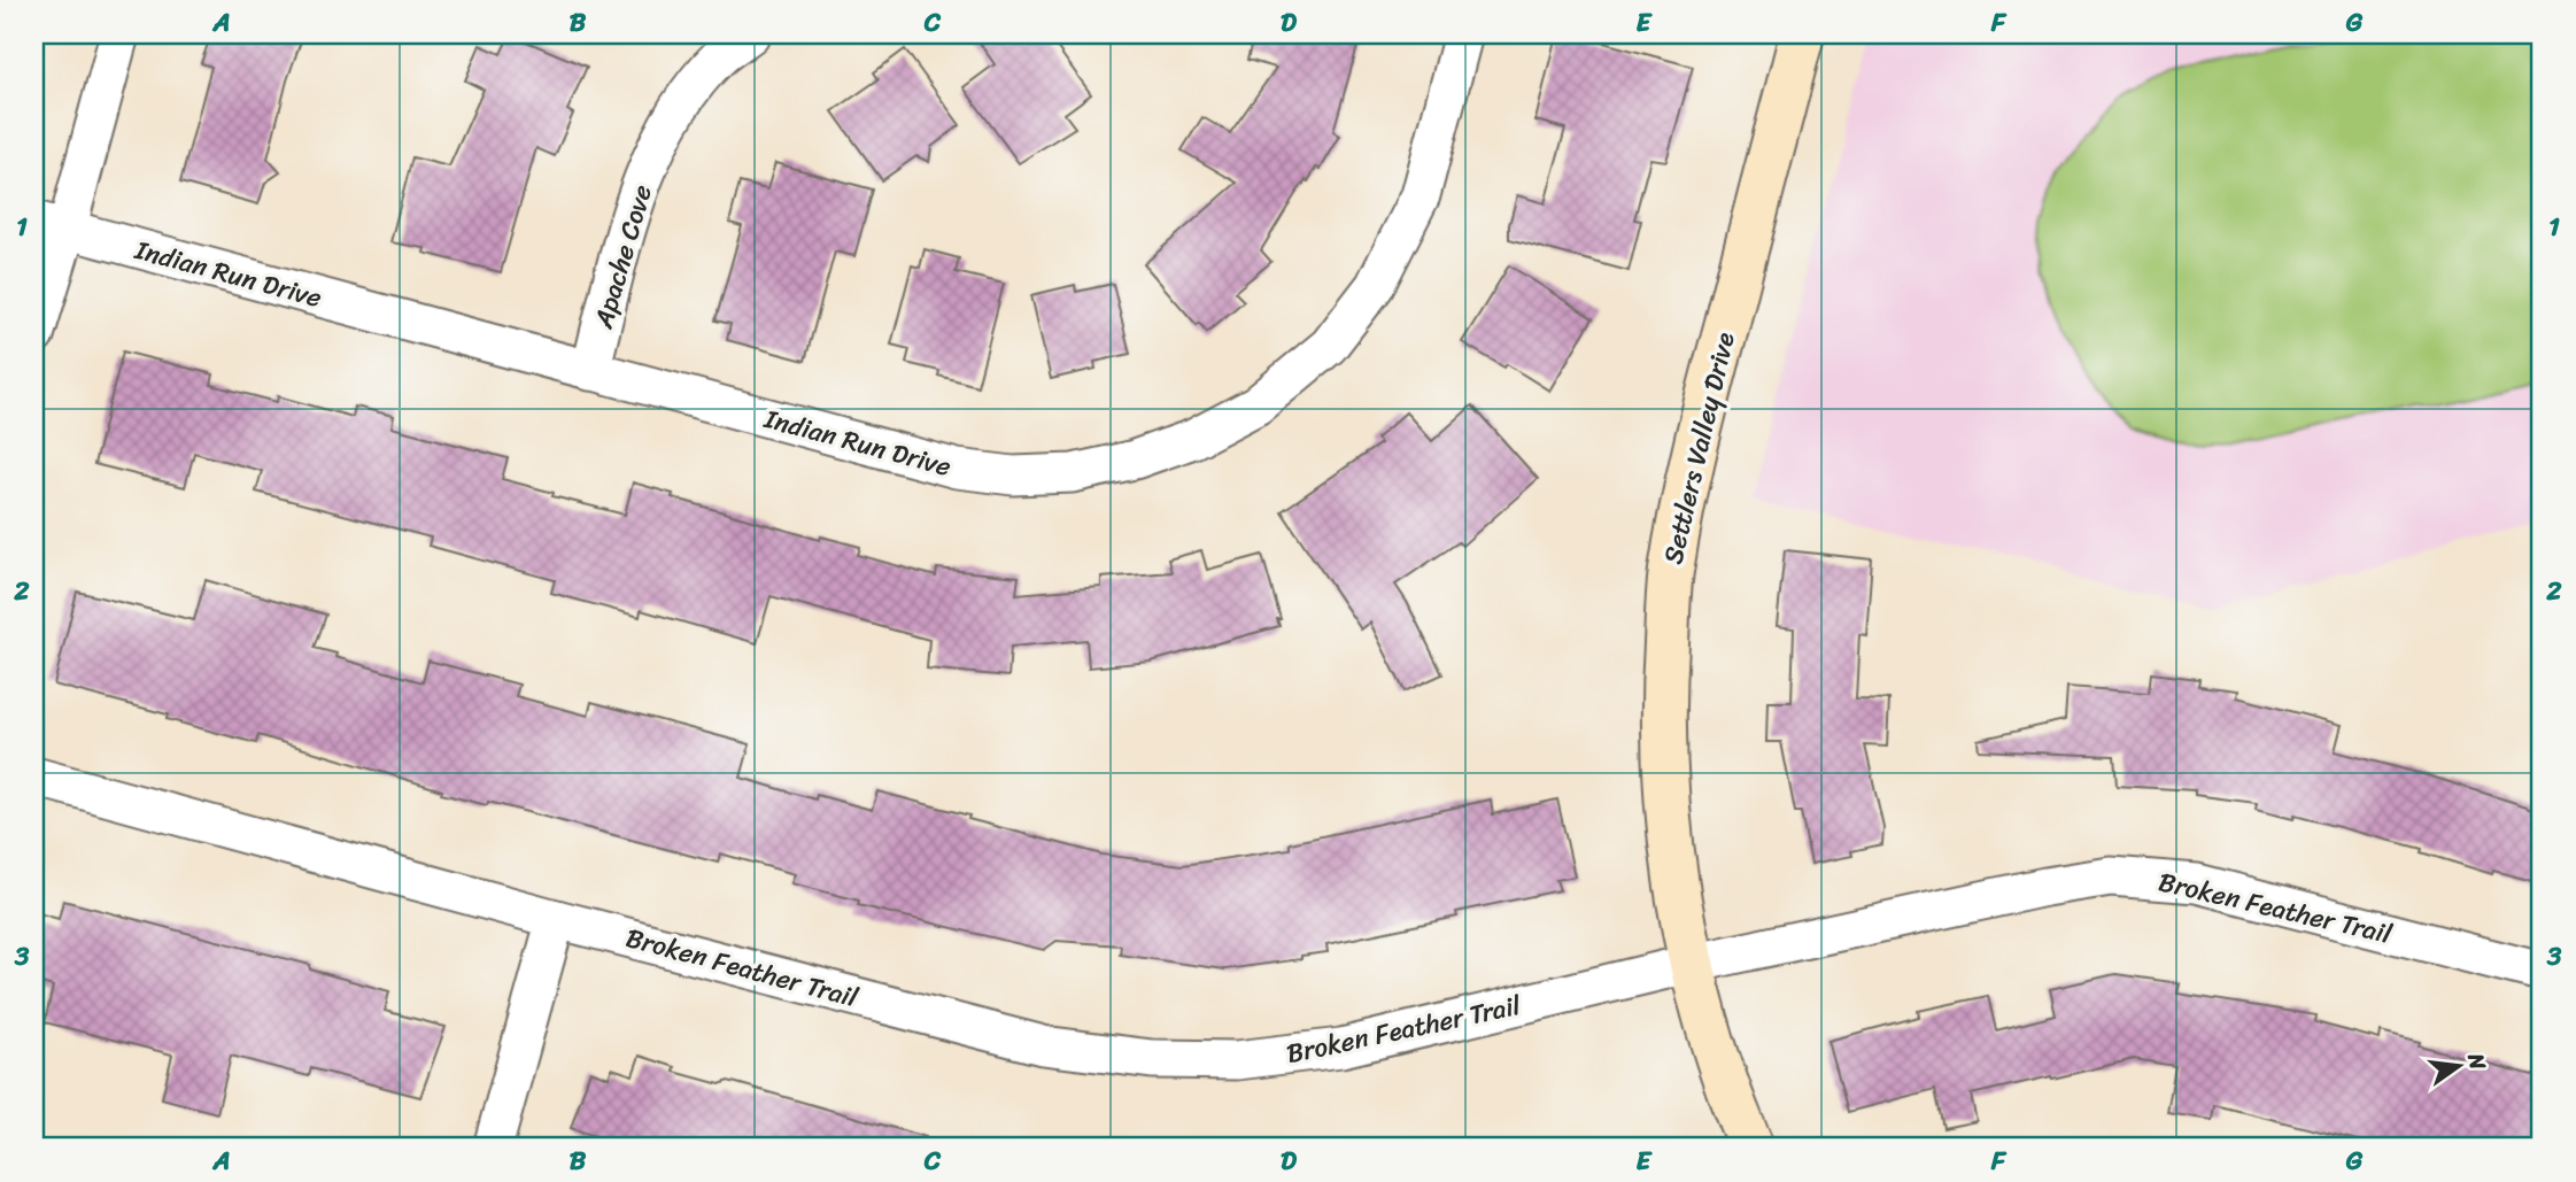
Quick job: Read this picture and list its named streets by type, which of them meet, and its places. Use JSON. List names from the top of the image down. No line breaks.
{"streets":{"street":["Apache Cove","Indian Run Drive","Settlers Valley Drive","Broken Feather Trail"]},"crossings":[["Apache Cove","Indian Run Drive"],["Settlers Valley Drive","Broken Feather Trail"]],"north":"right","grid":{"columns":["A","B","C","D","E","F","G"],"rows":["1","2","3"]}}
